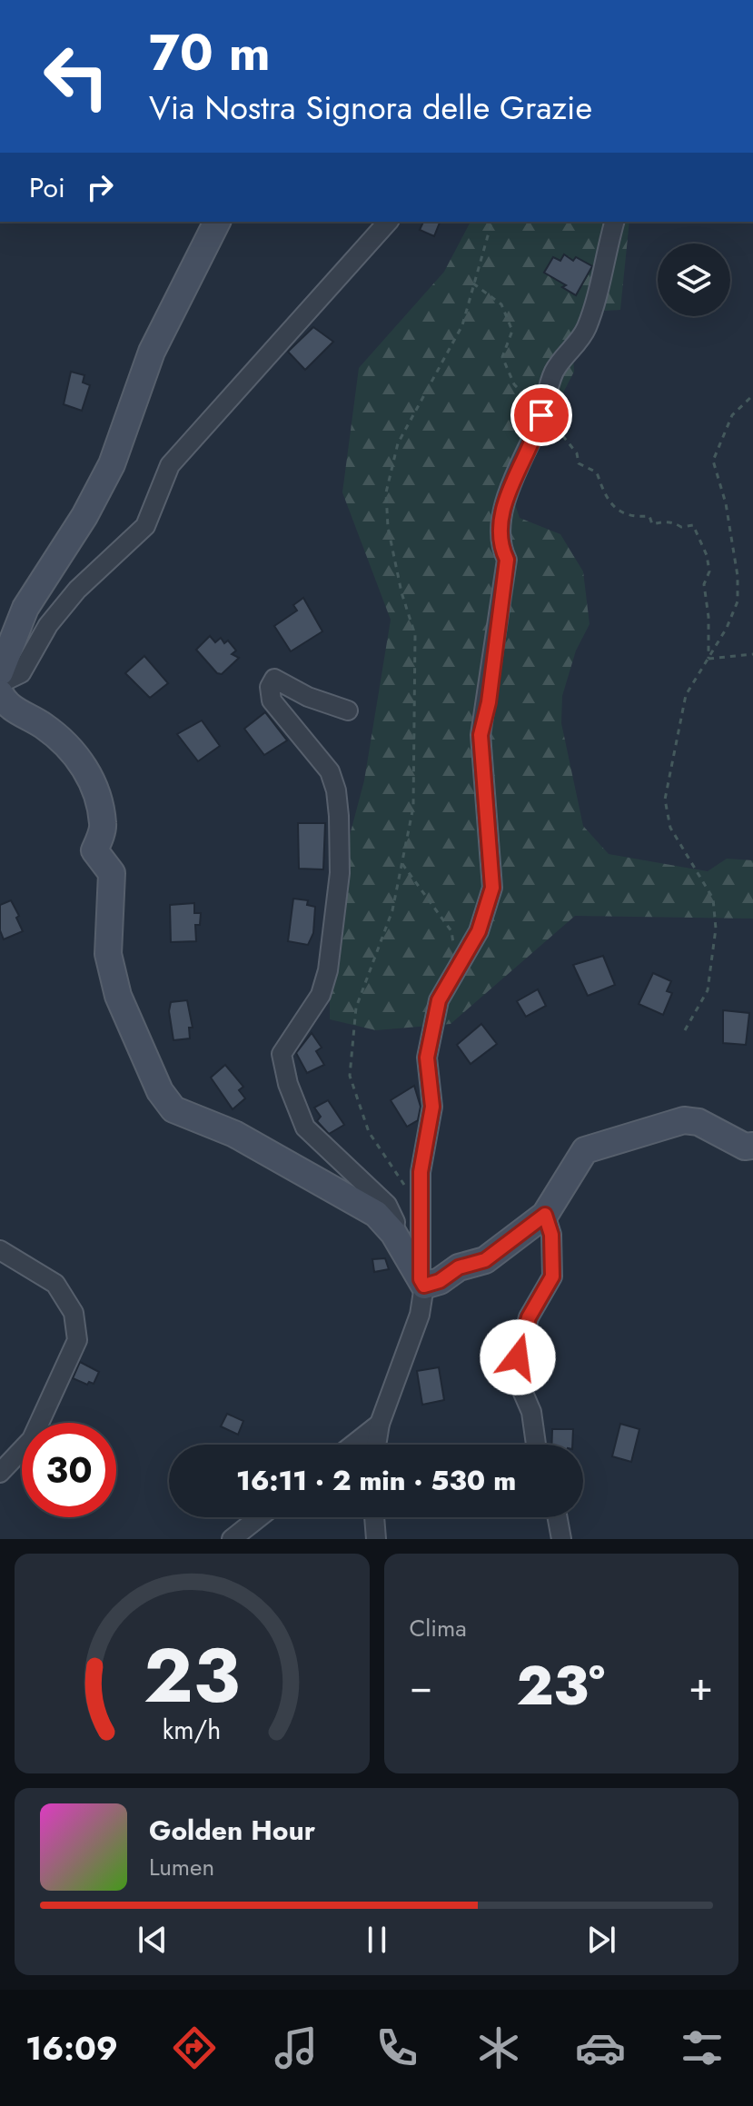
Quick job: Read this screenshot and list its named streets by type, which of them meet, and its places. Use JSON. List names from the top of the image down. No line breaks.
{"page":{"turn":["70 m","Via Nostra Signora delle Grazie"],"then":"Poi","limit":"30","trip":"16:11 · 2 min · 530 m","tile":"Clima","heat":["−","23°","+"],"song":["Golden Hour","Lumen"],"tabs":"16:09","gauge":["23","km/h"]}}
